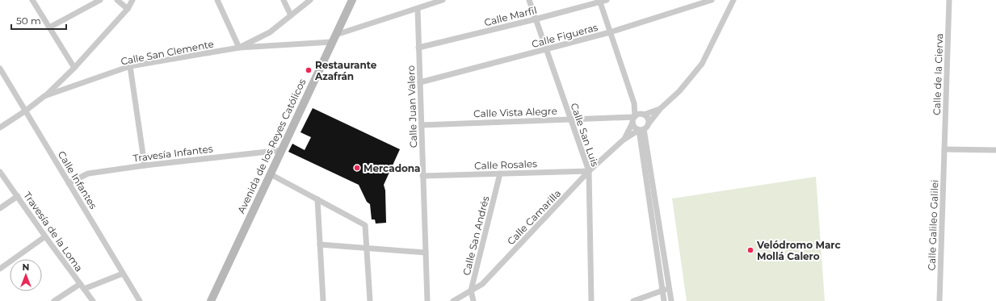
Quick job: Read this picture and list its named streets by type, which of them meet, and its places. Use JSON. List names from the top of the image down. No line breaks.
{"streets":{"street":["Calle Marfil","Calle Figueras","Calle San Clemente","Calle de la Cierva","Calle Juan Valero","Calle Vista Alegre","Calle San Luis","Avenida de los Reyes Católicos","Travesía Infantes","Calle Rosales","Calle Infantes","Calle Camarilla","Calle Galileo Galilei","Travesía de la Loma","Calle San Andrés"]},"crossings":[["Calle Marfil","Calle Juan Valero"],["Calle Marfil","Calle San Luis"],["Calle Figueras","Calle Juan Valero"],["Calle Figueras","Calle San Luis"],["Calle San Clemente","Calle Juan Valero"],["Calle San Clemente","Avenida de los Reyes Católicos"],["Calle San Clemente","Calle Infantes"],["Calle de la Cierva","Calle Galileo Galilei"],["Calle Juan Valero","Calle Vista Alegre"],["Calle Juan Valero","Calle Rosales"],["Calle Vista Alegre","Calle San Luis"],["Calle Vista Alegre","Calle Camarilla"],["Calle San Luis","Calle Rosales"],["Calle San Luis","Calle Camarilla"],["Avenida de los Reyes Católicos","Travesía Infantes"],["Travesía Infantes","Calle Infantes"],["Calle Rosales","Calle Camarilla"],["Calle Rosales","Calle San Andrés"],["Calle Camarilla","Calle San Andrés"]],"places":["Restaurante Azafrán","Mercadona","Velódromo Marc Mollá Calero"],"scale_bar":"50 m","north":"top"}
